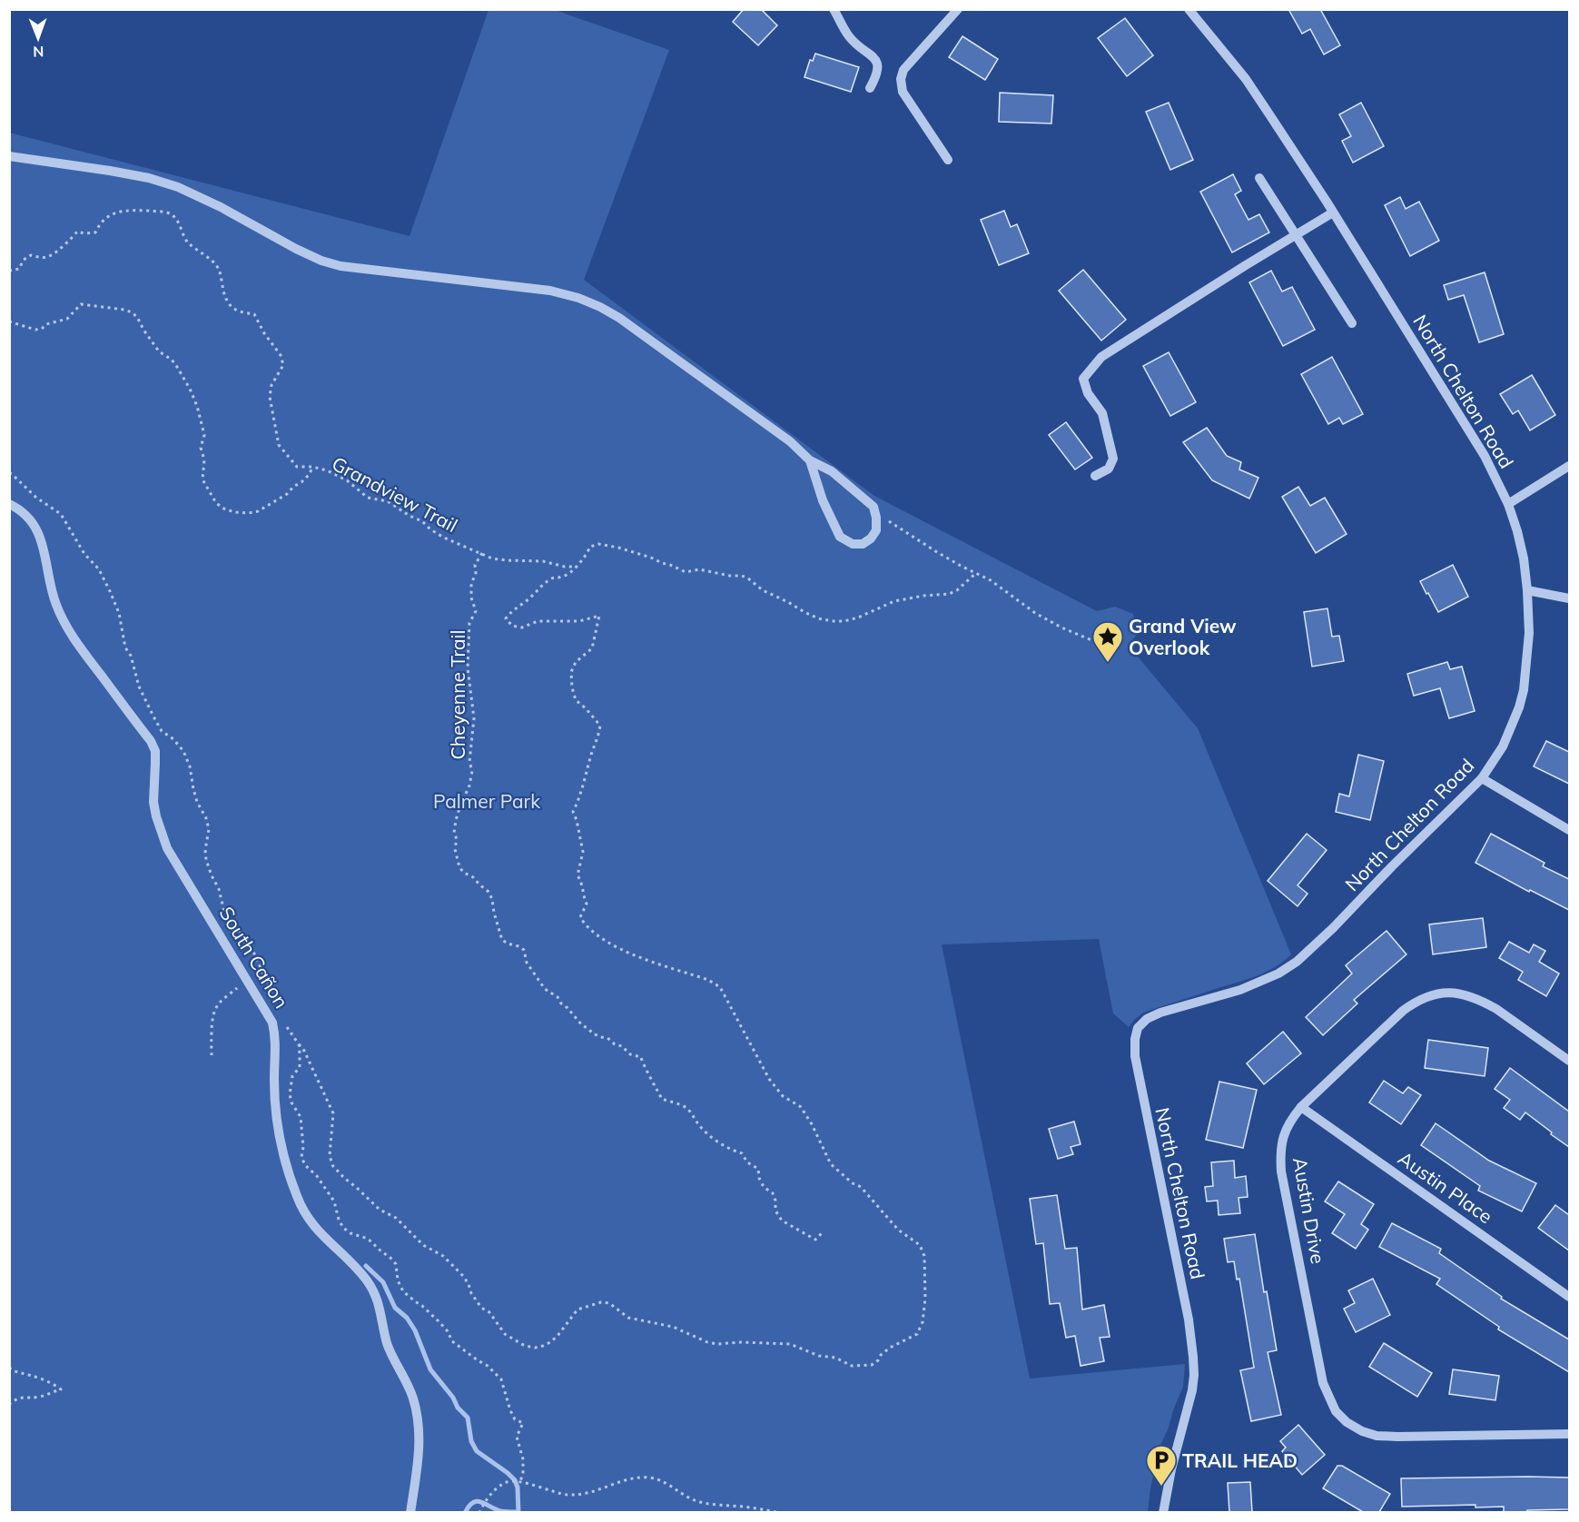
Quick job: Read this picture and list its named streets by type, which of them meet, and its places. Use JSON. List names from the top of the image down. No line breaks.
{"streets":{"street":["North Chelton Road","South Cañon","Austin Place","Austin Drive"],"path":["Grandview Trail","Cheyenne Trail"]},"crossings":[["Grandview Trail","Cheyenne Trail"],["Austin Place","Austin Drive"]],"parks":["Palmer Park"],"places":{"place":["Grand View Overlook"],"parking":["TRAIL HEAD"]},"north":"bottom"}
